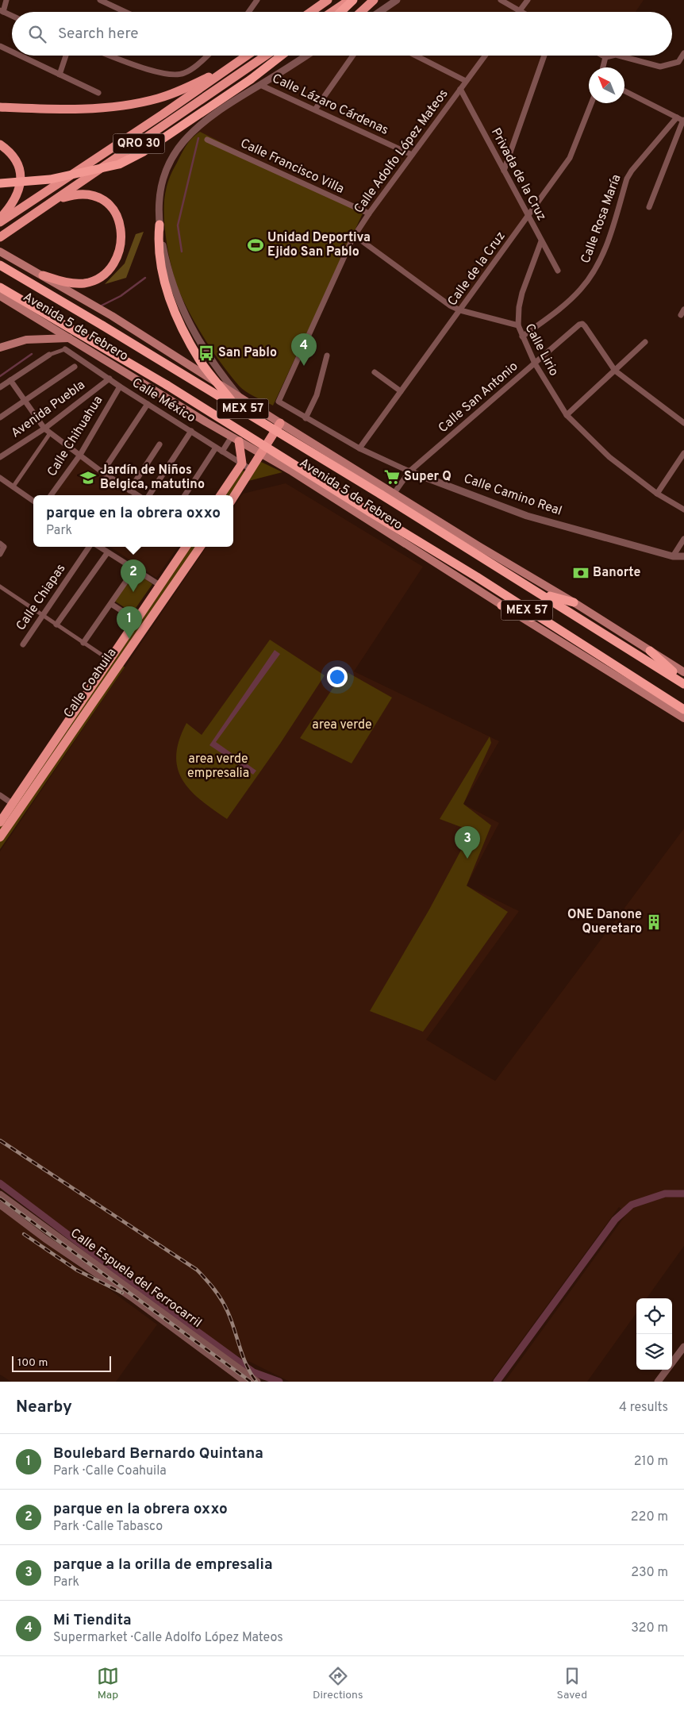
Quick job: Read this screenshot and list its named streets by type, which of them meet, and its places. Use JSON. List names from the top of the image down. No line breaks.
{"streets":{"highway":["Avenida 5 de Febrero","MEX 57"],"main road":["QRO 30","Calle Coahuila"],"street":["Calle Lázaro Cárdenas","Calle Adolfo López Mateos","Calle Francisco Villa","Privada de la Cruz","Calle Rosa María","Calle de la Cruz","Calle Lirio","Calle San Antonio","Calle México","Avenida Puebla","Calle Chihuahua","Calle Camino Real","Calle Chiapas","Calle Espuela del Ferrocarril"]},"crossings":[["Calle Lázaro Cárdenas","Calle Adolfo López Mateos"],["Calle Adolfo López Mateos","Calle Francisco Villa"],["Calle Adolfo López Mateos","Privada de la Cruz"],["Calle Adolfo López Mateos","Calle Lirio"],["Calle Adolfo López Mateos","Calle Camino Real"],["Privada de la Cruz","Calle de la Cruz"],["Calle Rosa María","Calle Lirio"],["Calle de la Cruz","Calle Lirio"],["Calle de la Cruz","Calle Camino Real"],["Avenida 5 de Febrero","Calle San Antonio"],["Calle Lirio","Calle San Antonio"],["Calle San Antonio","Calle Camino Real"],["Calle México","Avenida Puebla"],["Calle México","Calle Chihuahua"]],"parks":["area verde","area verde empresalia"],"places":{"sports":["Unidad Deportiva Ejido San Pablo"],"bus stop":["San Pablo"],"supermarket":["Super Q"],"school or university":["Jardín de Niños Belgica, matutino"],"bank":["Banorte"],"building":["ONE Danone Queretaro"]},"scale_bar":"100 m","north":"top left","page":{"search":"Search here","pins":["4","2","1","3"],"popup":["parque en la obrera oxxo","Park"],"scale":"100 m","heading":["Nearby","4 results"],"list":[{"mark":"1","name":"Boulebard Bernardo Quintana","note":"Park · Calle Coahuila","value":"210 m"},{"mark":"2","name":"parque en la obrera oxxo","note":"Park · Calle Tabasco","value":"220 m"},{"mark":"3","name":"parque a la orilla de empresalia","note":"Park","value":"230 m"},{"mark":"4","name":"Mi Tiendita","note":"Supermarket · Calle Adolfo López Mateos","value":"320 m"}],"nav":["Map","Directions","Saved"]}}
